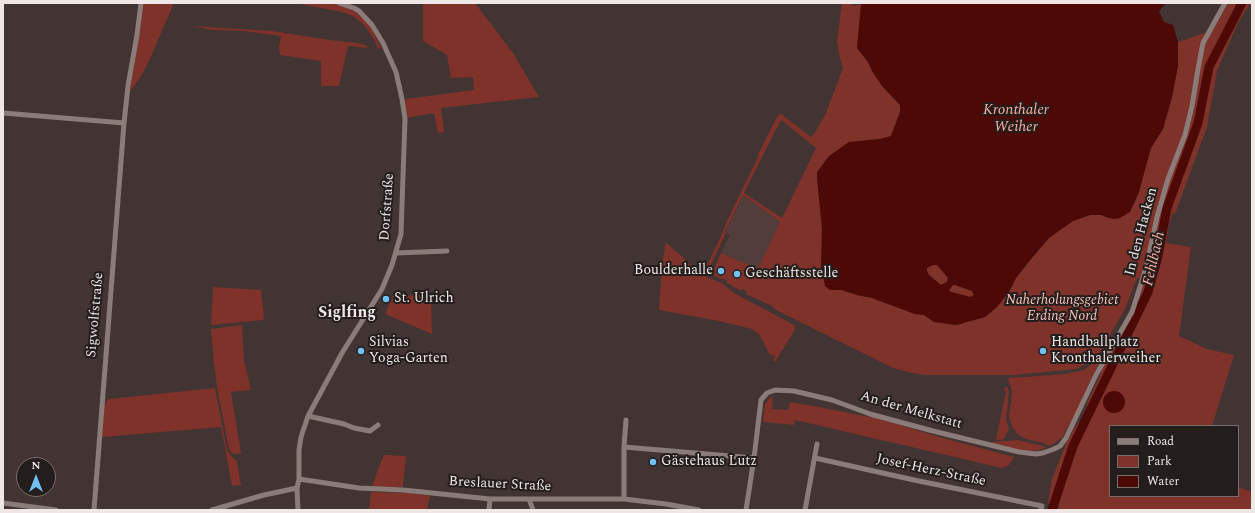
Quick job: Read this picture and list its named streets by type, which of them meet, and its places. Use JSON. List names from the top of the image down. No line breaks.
{"streets":{"street":["Dorfstraße","In den Hacken","Sigwolfstraße","An der Melkstatt","Josef-Herz-Straße","Breslauer Straße"]},"crossings":[["Dorfstraße","Breslauer Straße"],["In den Hacken","An der Melkstatt"]],"districts":["Siglfing"],"water":["Kronthaler Weiher","Fehlbach"],"parks":["Naherholungsgebiet Erding Nord"],"places":["Boulderhalle","Geschäftsstelle","St. Ulrich","Silvias Yoga-Garten","Handballplatz Kronthalerweiher","Gästehaus Lutz"],"legend":["Road","Park","Water"],"north":"top"}
